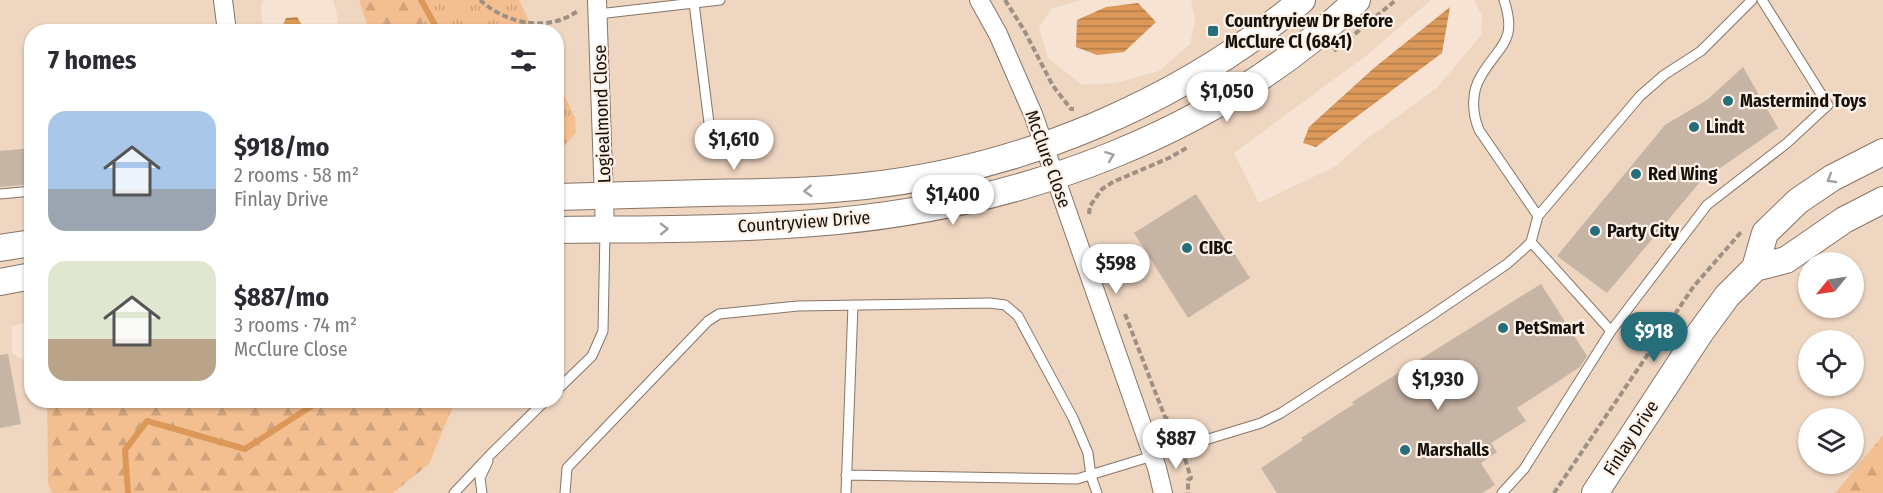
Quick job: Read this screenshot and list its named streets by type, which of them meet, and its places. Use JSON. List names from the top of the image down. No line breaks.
{"streets":{"street":["Logiealmond Close","McClure Close","Countryview Drive","Finlay Drive"]},"crossings":[["Logiealmond Close","Countryview Drive"],["McClure Close","Countryview Drive"]],"places":{"transit":["Countryview Dr Before McClure Cl (6841)"],"other":["Mastermind Toys","Lindt","Red Wing","Party City","CIBC","PetSmart","Marshalls"]},"north":"bottom left","page":{"heading":"7 homes","price":["$1,050","$1,610","$1,400","$598","$918","$1,930","$887"],"list":[{"name":"$918/mo","note":"2 rooms · 58 m² · Finlay Drive"},{"name":"$887/mo","note":"3 rooms · 74 m² · McClure Close"}]}}
